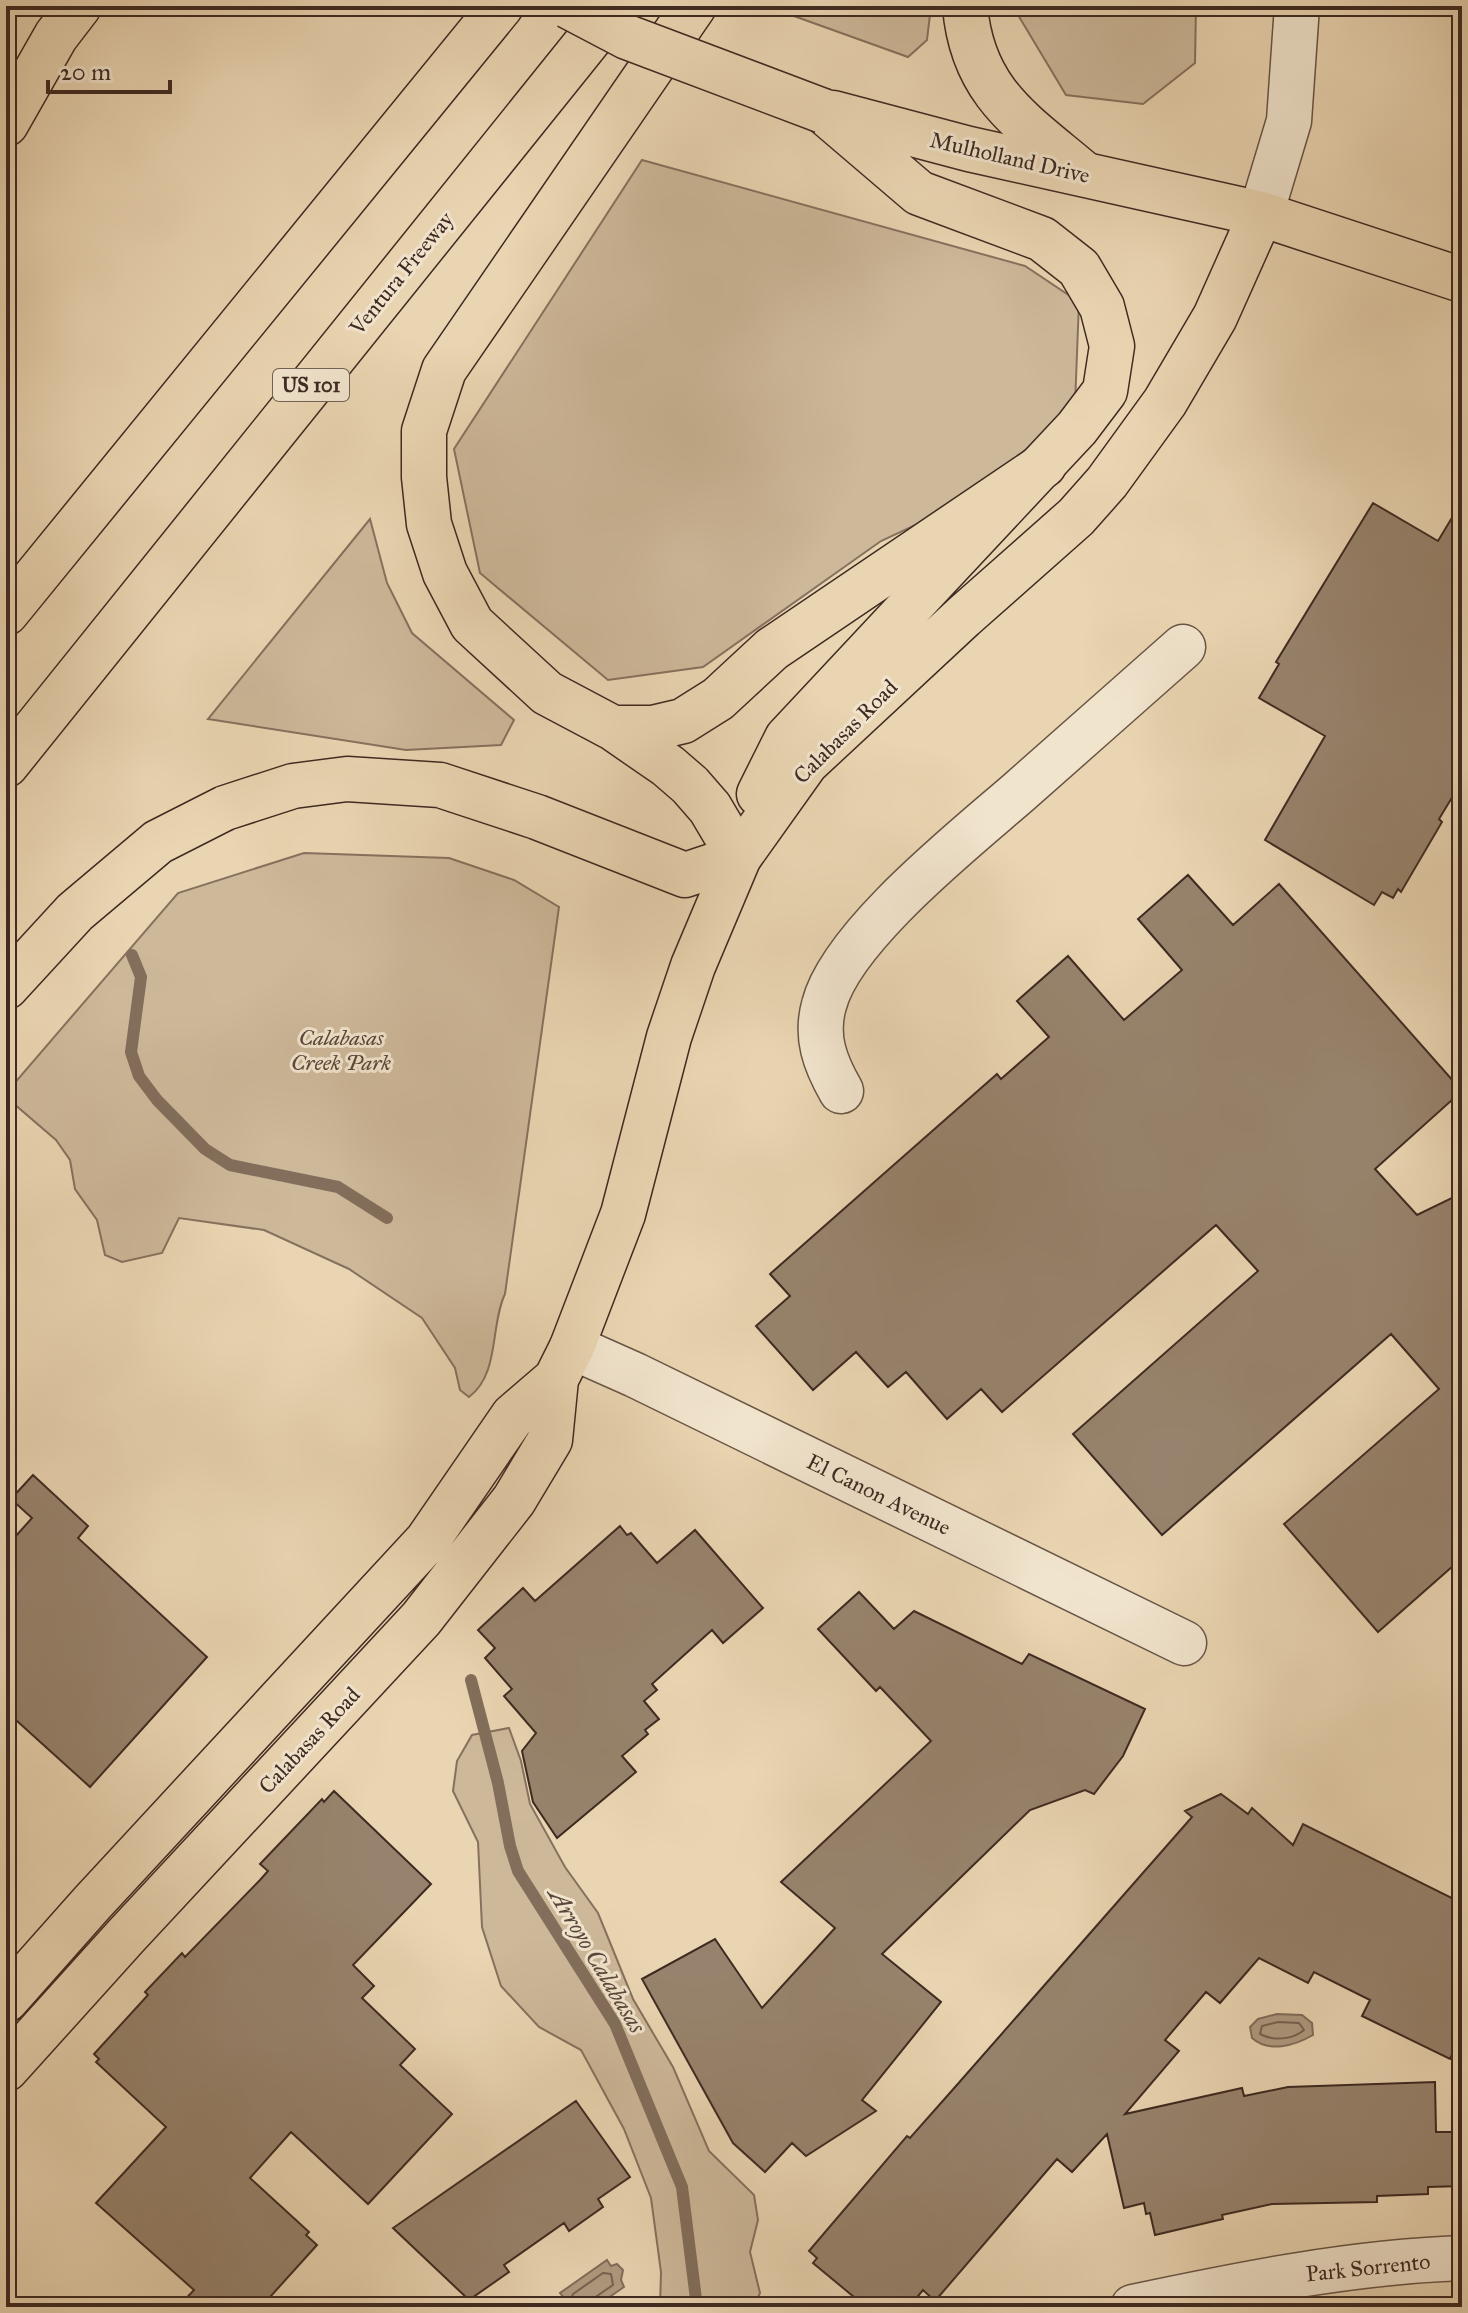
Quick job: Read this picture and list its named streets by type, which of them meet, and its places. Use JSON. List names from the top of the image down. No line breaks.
{"streets":{"main road":["Mulholland Drive","Ventura Freeway","US 101","Calabasas Road"],"street":["El Canon Avenue","Park Sorrento"]},"crossings":[["Mulholland Drive","Calabasas Road"],["Calabasas Road","El Canon Avenue"]],"water":["Arroyo Calabasas"],"parks":["Calabasas Creek Park"],"scale_bar":"20 m"}
